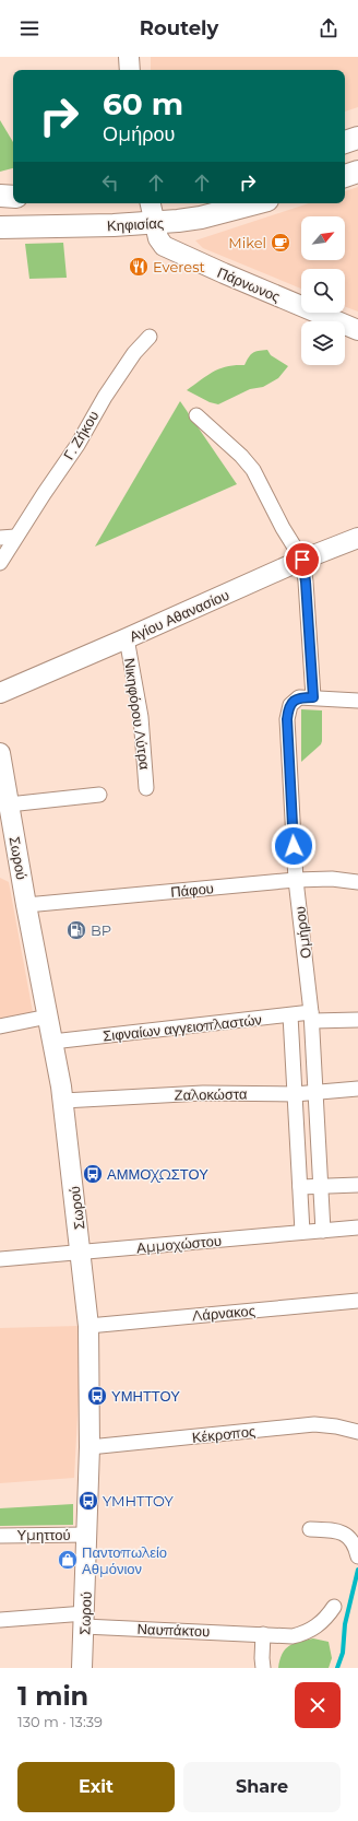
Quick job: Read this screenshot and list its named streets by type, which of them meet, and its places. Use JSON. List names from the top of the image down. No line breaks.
{"streets":{"main road":["Κηφισίας"],"street":["Πάρνωνος","Γ. Ζήκου","Αγίου Αθανασίου","Νικηφόρου Λύτρα","Σωρού","Πάφου","Ομήρου","Σιφναίων αγγειοπλαστών","Ζαλοκώστα","Αμμοχώστου","Λάρνακος","Κέκροπος","Υμηττού","Ναυπάκτου"]},"crossings":[["Κηφισίας","Πάρνωνος"],["Αγίου Αθανασίου","Νικηφόρου Λύτρα"],["Σωρού","Πάφου"],["Σωρού","Σιφναίων αγγειοπλαστών"],["Σωρού","Ζαλοκώστα"],["Σωρού","Αμμοχώστου"],["Σωρού","Λάρνακος"],["Σωρού","Κέκροπος"],["Σωρού","Υμηττού"],["Σωρού","Ναυπάκτου"],["Πάφου","Ομήρου"],["Ομήρου","Σιφναίων αγγειοπλαστών"],["Ομήρου","Ζαλοκώστα"],["Ομήρου","Αμμοχώστου"]],"places":{"cafe":["Mikel"],"restaurant":["Everest"],"fuel station":["BP"],"bus stop":["ΑΜΜΟΧΩΣΤΟΥ","ΥΜΗΤΤΟΥ","YMHTTOY"],"shop":["Παντοπωλείο Αθμόνιον"]},"north":"top right","page":{"header":"Routely","turn":["60 m","Ομήρου"],"heading":["1 min","130 m · 13:39"],"buttons":["Exit","Share"]}}
